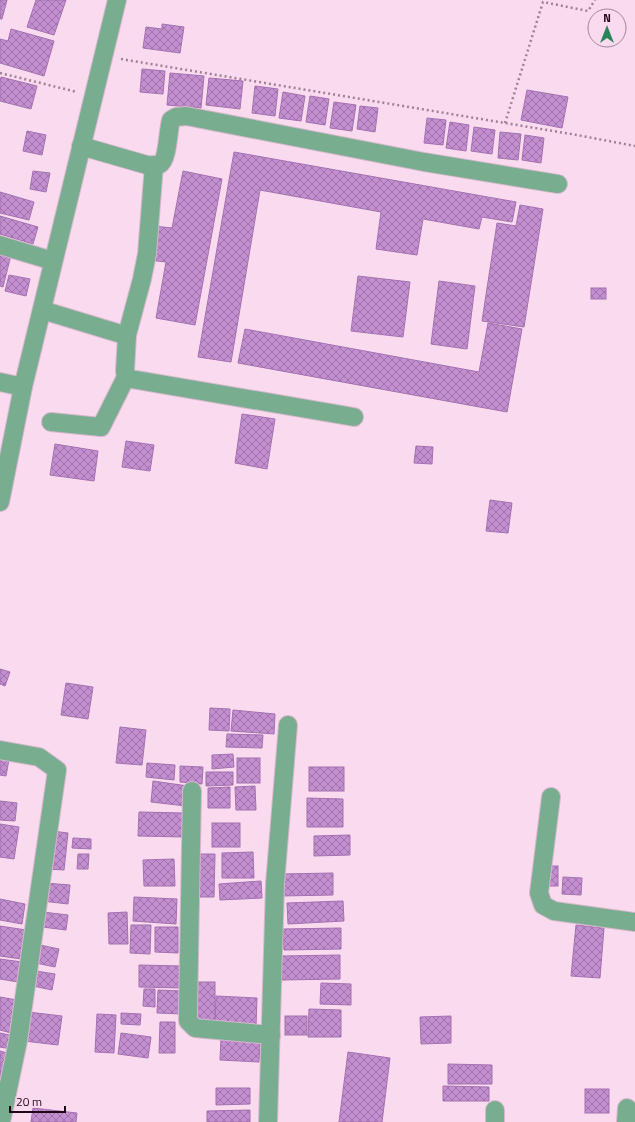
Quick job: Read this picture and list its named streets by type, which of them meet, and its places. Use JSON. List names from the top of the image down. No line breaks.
{"scale_bar":"20 m","north":"top"}
